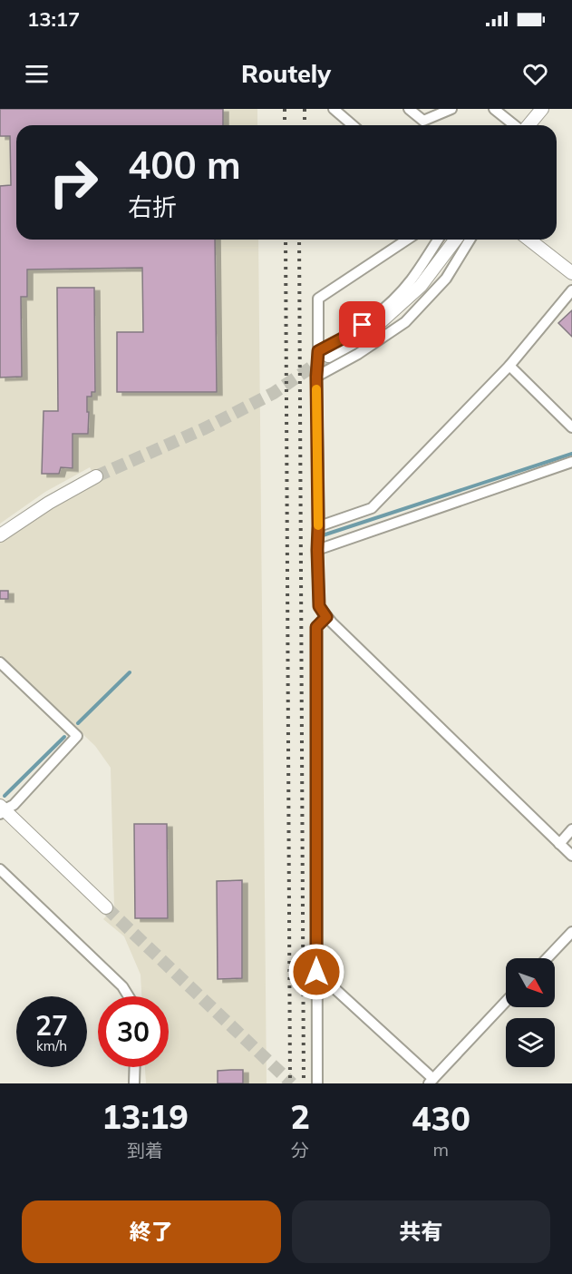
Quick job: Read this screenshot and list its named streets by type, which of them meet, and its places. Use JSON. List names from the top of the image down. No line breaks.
{"north":"bottom right","page":{"status":"13:17","header":"Routely","turn":["400 m","右折"],"speed":"27 km/h","limit":"30","eta":["13:19","到着","2","分","430","m"],"buttons":["終了","共有"]}}
